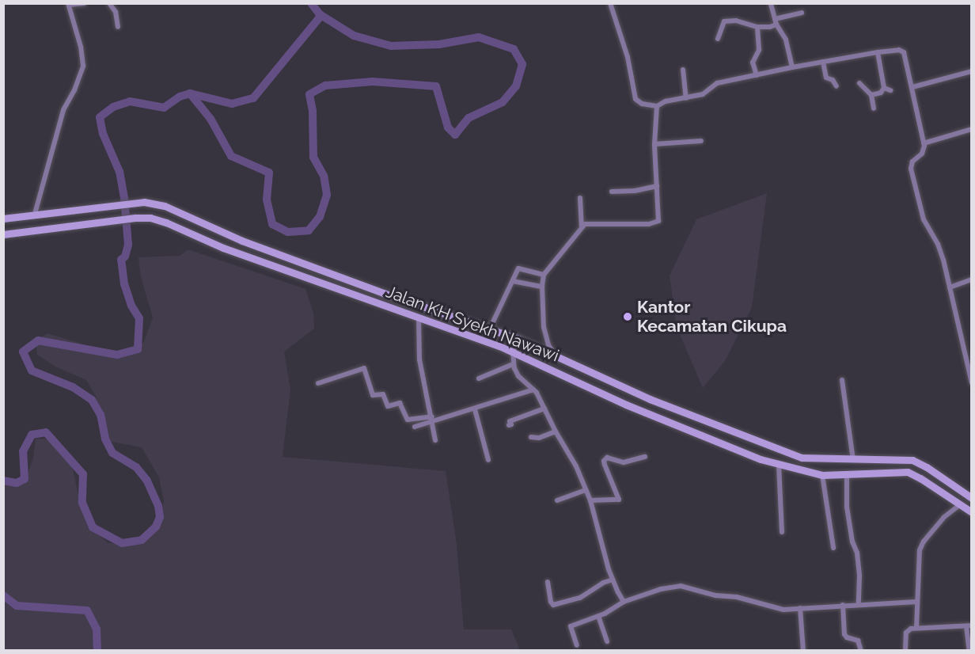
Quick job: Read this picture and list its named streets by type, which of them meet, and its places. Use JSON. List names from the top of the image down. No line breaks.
{"streets":{"main road":["Jalan KH Syekh Nawawi"]},"places":["Kantor Kecamatan Cikupa"]}
